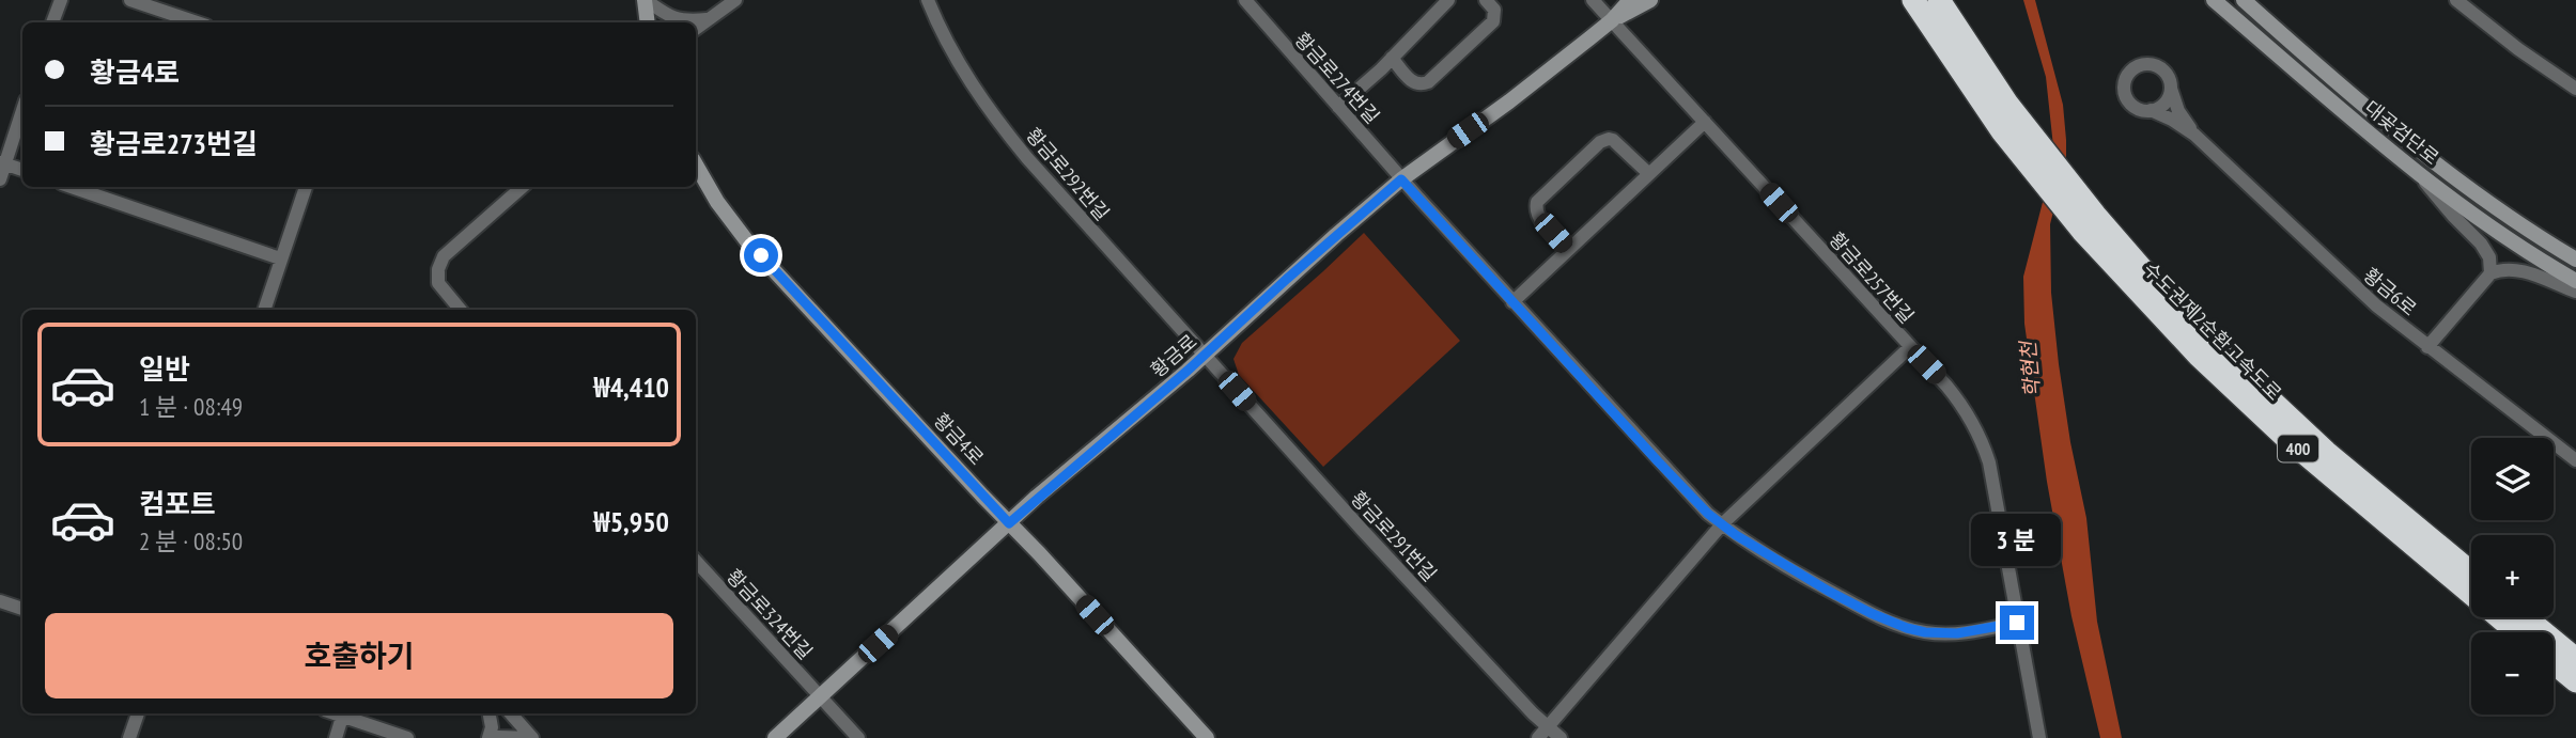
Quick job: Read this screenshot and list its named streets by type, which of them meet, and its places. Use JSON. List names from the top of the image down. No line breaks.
{"streets":{"highway":["수도권제2순환고속도로","400"],"street":["황금로274번길","대곶검단로","황금로292번길","황금로257번길","황금6로","황금로","황금4로","황금로291번길","황금로324번길"]},"crossings":[["황금로274번길","황금로257번길"],["황금로274번길","황금로"],["황금로292번길","황금로"],["황금로292번길","황금로291번길"],["황금로257번길","황금로"],["황금로","황금4로"],["황금로","황금로291번길"],["황금로","황금로324번길"]],"water":["학현천"],"page":{"banner":["황금4로","황금로273번길"],"list":[{"name":"일반","note":"1 분 · 08:49","value":"₩4,410"},{"name":"컴포트","note":"2 분 · 08:50","value":"₩5,950"}],"map_buttons":["+","−"],"bubble":"3 분","buttons":"호출하기"}}
